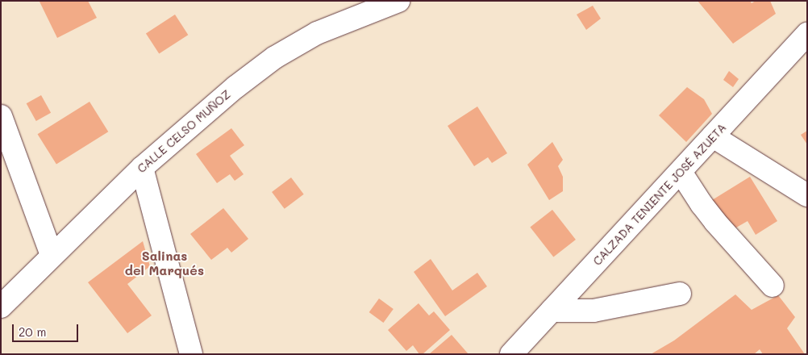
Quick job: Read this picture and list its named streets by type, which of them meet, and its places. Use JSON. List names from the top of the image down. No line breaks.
{"streets":{"street":["CALLE CELSO MUÑOZ","CALZADA TENIENTE JOSÉ AZUETA"]},"districts":["Salinas del Marqués"],"scale_bar":"20 m"}
